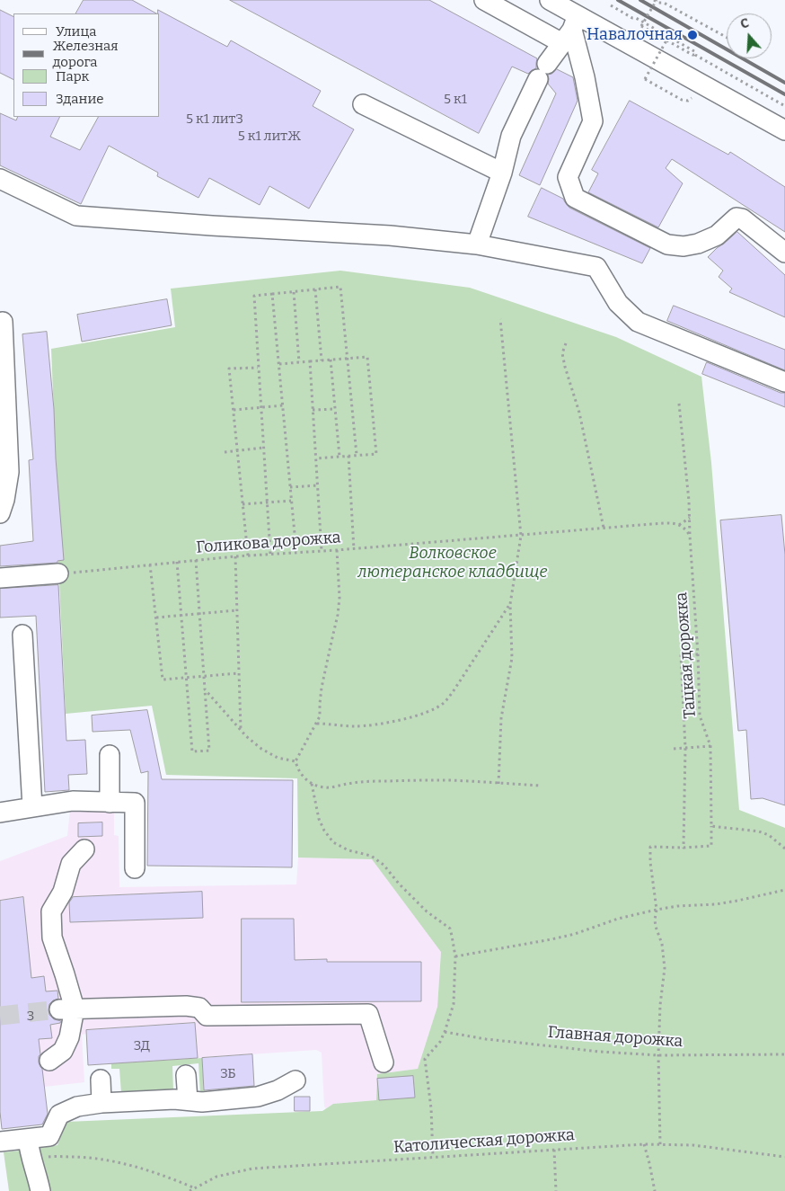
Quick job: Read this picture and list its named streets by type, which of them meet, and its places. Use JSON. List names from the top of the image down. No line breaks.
{"streets":{"path":["Голикова дорожка","Тацкая дорожка","Главная дорожка","Католическая дорожка"]},"parks":["Волковское лютеранское кладбище"],"places":["Навалочная"],"house_numbers":["5 к1","5 к1 литЗ","5 к1 литЖ","3","3Д","3Б"],"legend":["Улица","Железная дорога","Парк","Здание"],"north":"top"}
